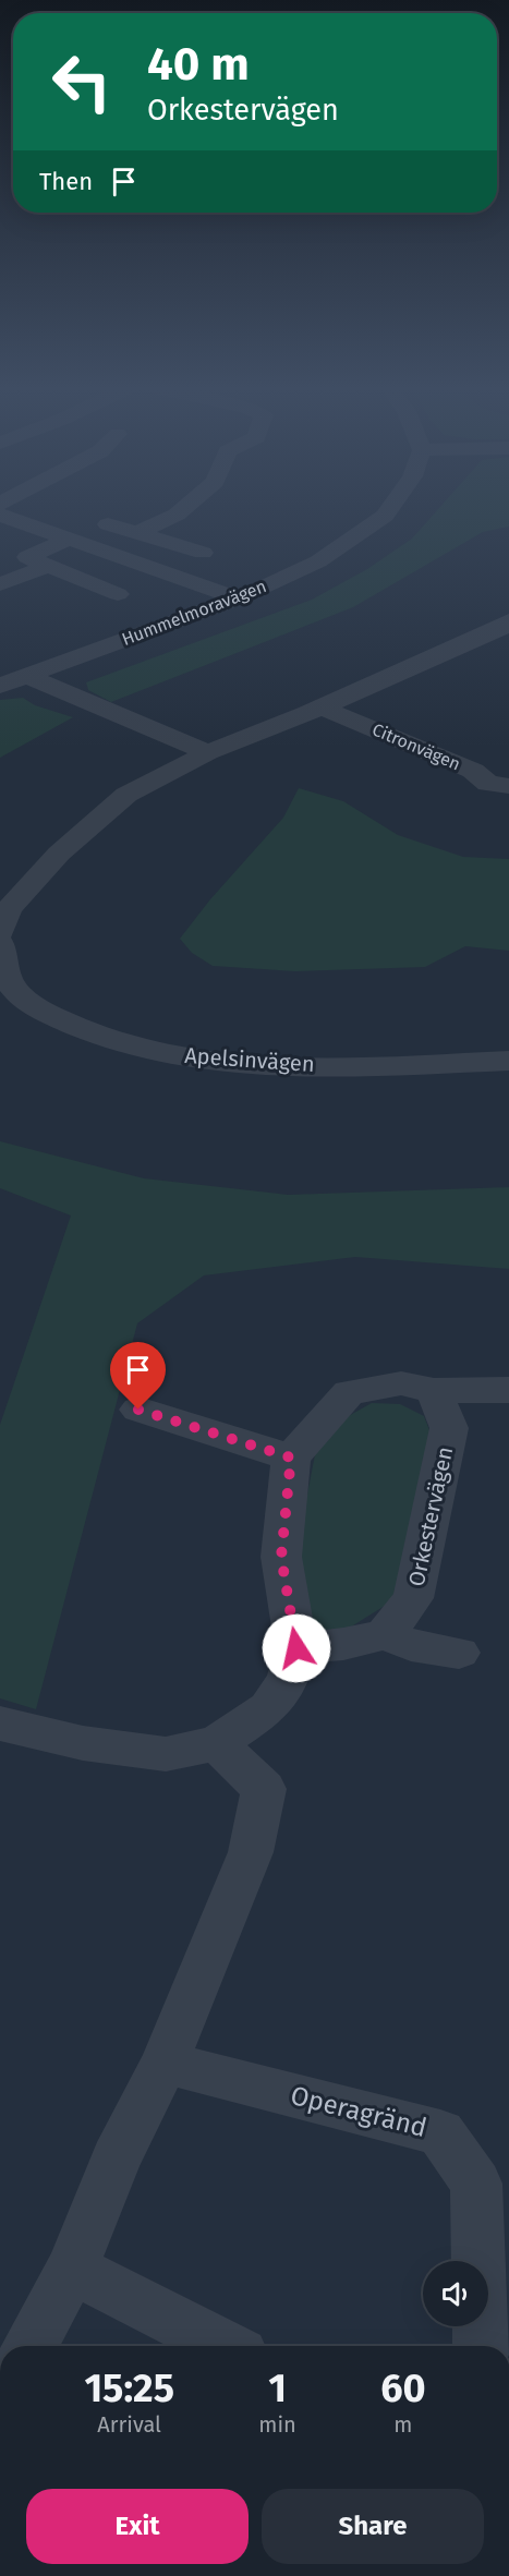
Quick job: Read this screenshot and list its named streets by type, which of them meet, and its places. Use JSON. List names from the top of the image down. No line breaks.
{"streets":{"street":["Hummelmoravägen","Citronvägen","Apelsinvägen","Orkestervägen","Operagränd"]},"page":{"turn":["40 m","Orkestervägen"],"then":"Then","eta":["15:25","Arrival","1","min","60","m"],"buttons":["Exit","Share"]}}
